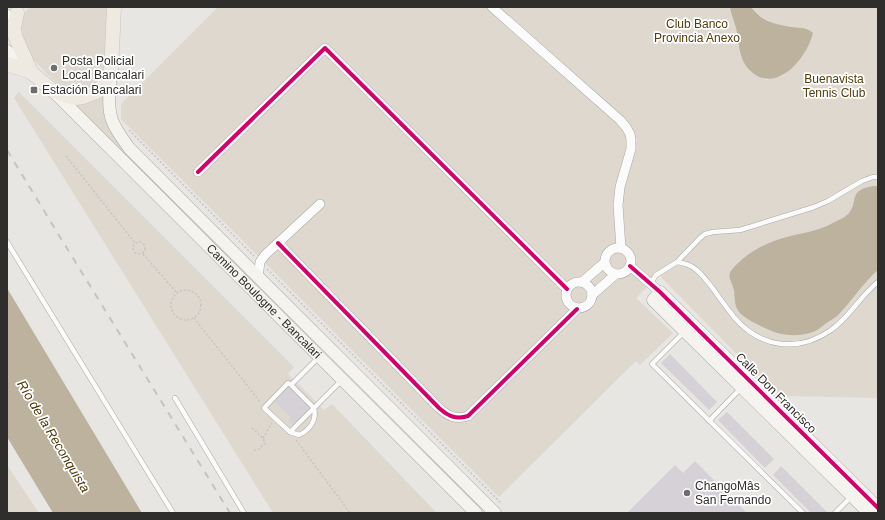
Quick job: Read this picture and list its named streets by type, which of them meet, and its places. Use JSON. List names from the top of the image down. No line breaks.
{"streets":{"main road":["Camino Boulogne - Bancalari","Calle Don Francisco"]},"water":["Río de la Reconquista"],"parks":["Club Banco Provincia Anexo","Buenavista Tennis Club"],"places":{"other":["Posta Policial Local Bancalari","ChangoMâs San Fernando"],"transit":["Estación Bancalari"]}}
